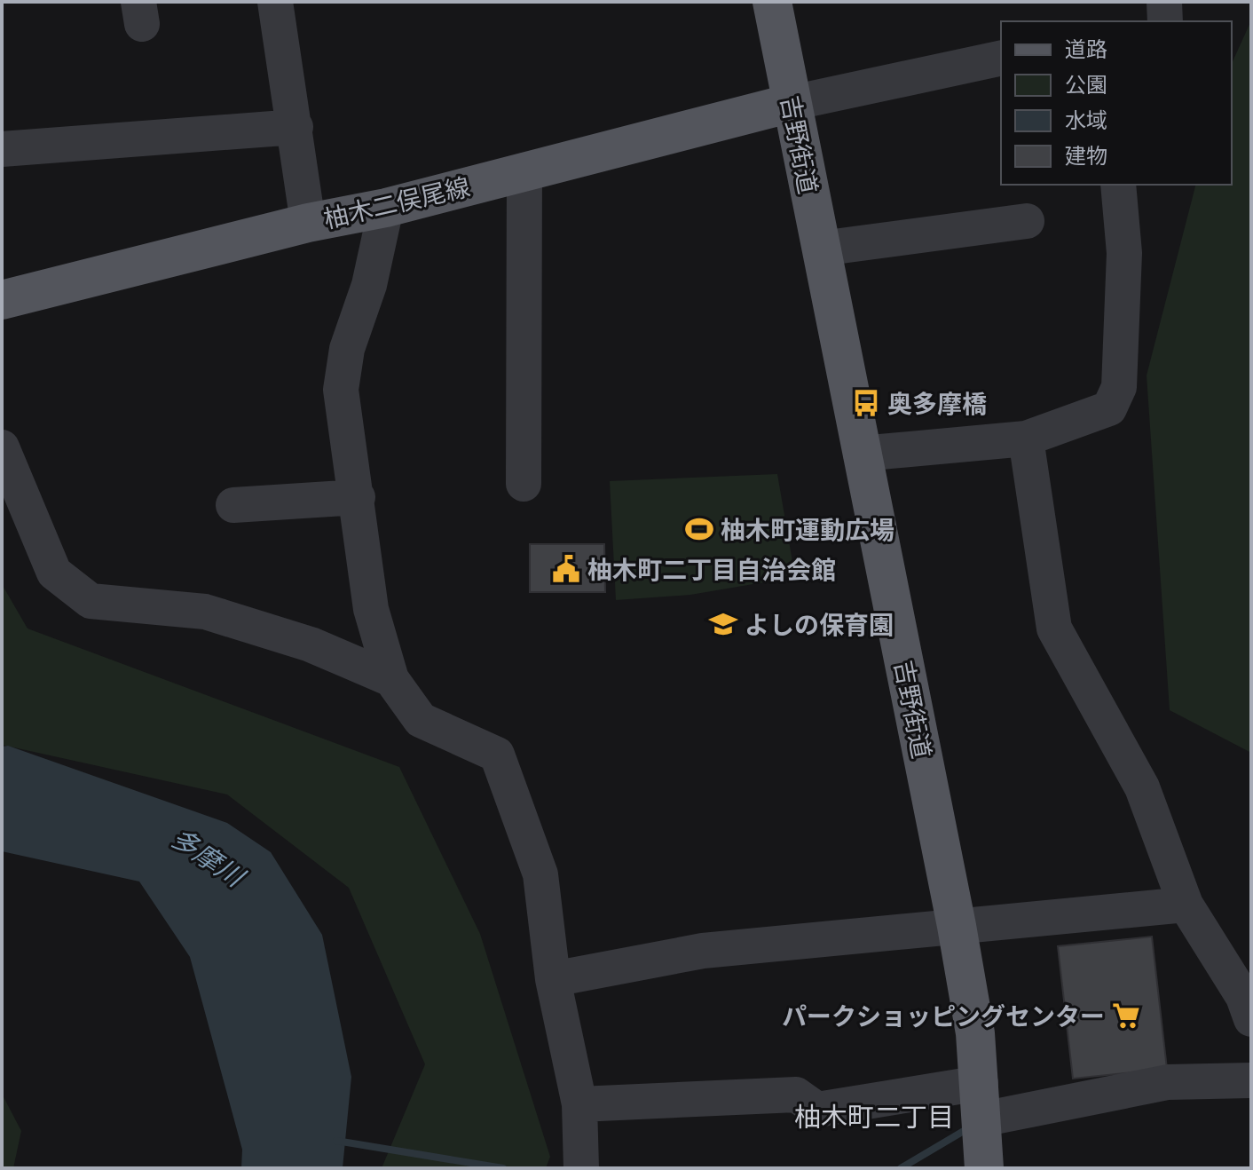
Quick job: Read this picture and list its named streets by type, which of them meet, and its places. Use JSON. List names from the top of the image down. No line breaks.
{"streets":{"main road":["吉野街道","柚木二俣尾線"]},"crossings":[["吉野街道","柚木二俣尾線"]],"districts":["柚木町二丁目"],"water":["多摩川"],"places":{"bus stop":["奥多摩橋"],"sports":["柚木町運動広場"],"public building":["柚木町二丁目自治会館"],"school or university":["よしの保育園"],"supermarket":["パークショッピングセンター"]},"legend":["道路","公園","水域","建物"]}
